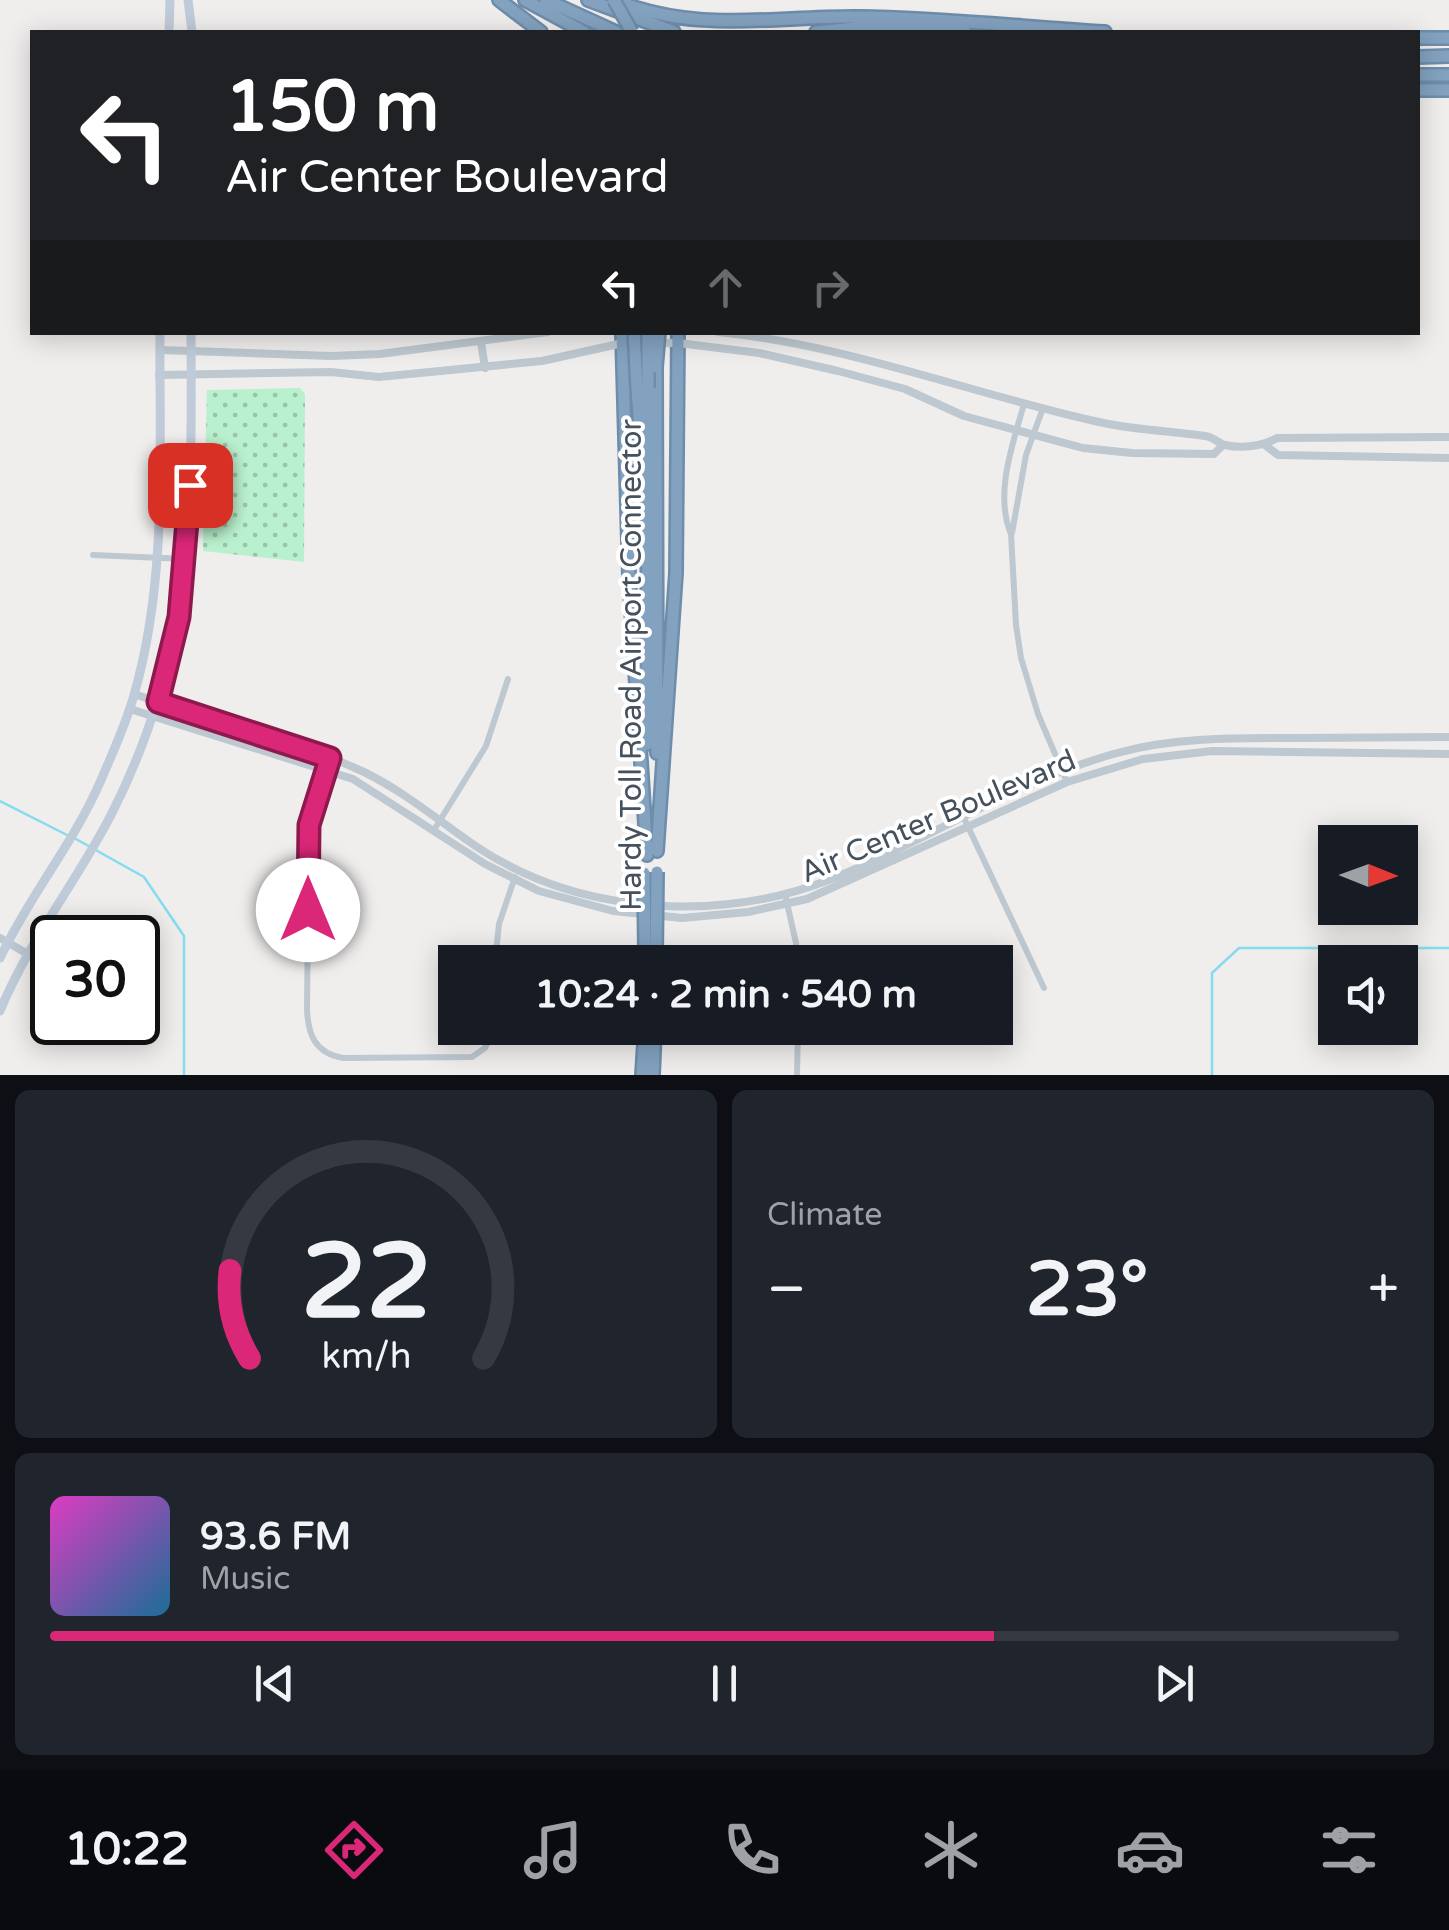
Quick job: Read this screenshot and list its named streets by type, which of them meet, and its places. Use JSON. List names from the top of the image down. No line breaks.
{"streets":{"highway":["Hardy Toll Road Airport Connector"],"street":["Air Center Boulevard"]},"north":"right","page":{"turn":["150 m","Air Center Boulevard"],"limit":"30","trip":"10:24 · 2 min · 540 m","tile":"Climate","heat":["−","23°","+"],"song":["93.6 FM","Music"],"tabs":"10:22","gauge":["22","km/h"]}}
